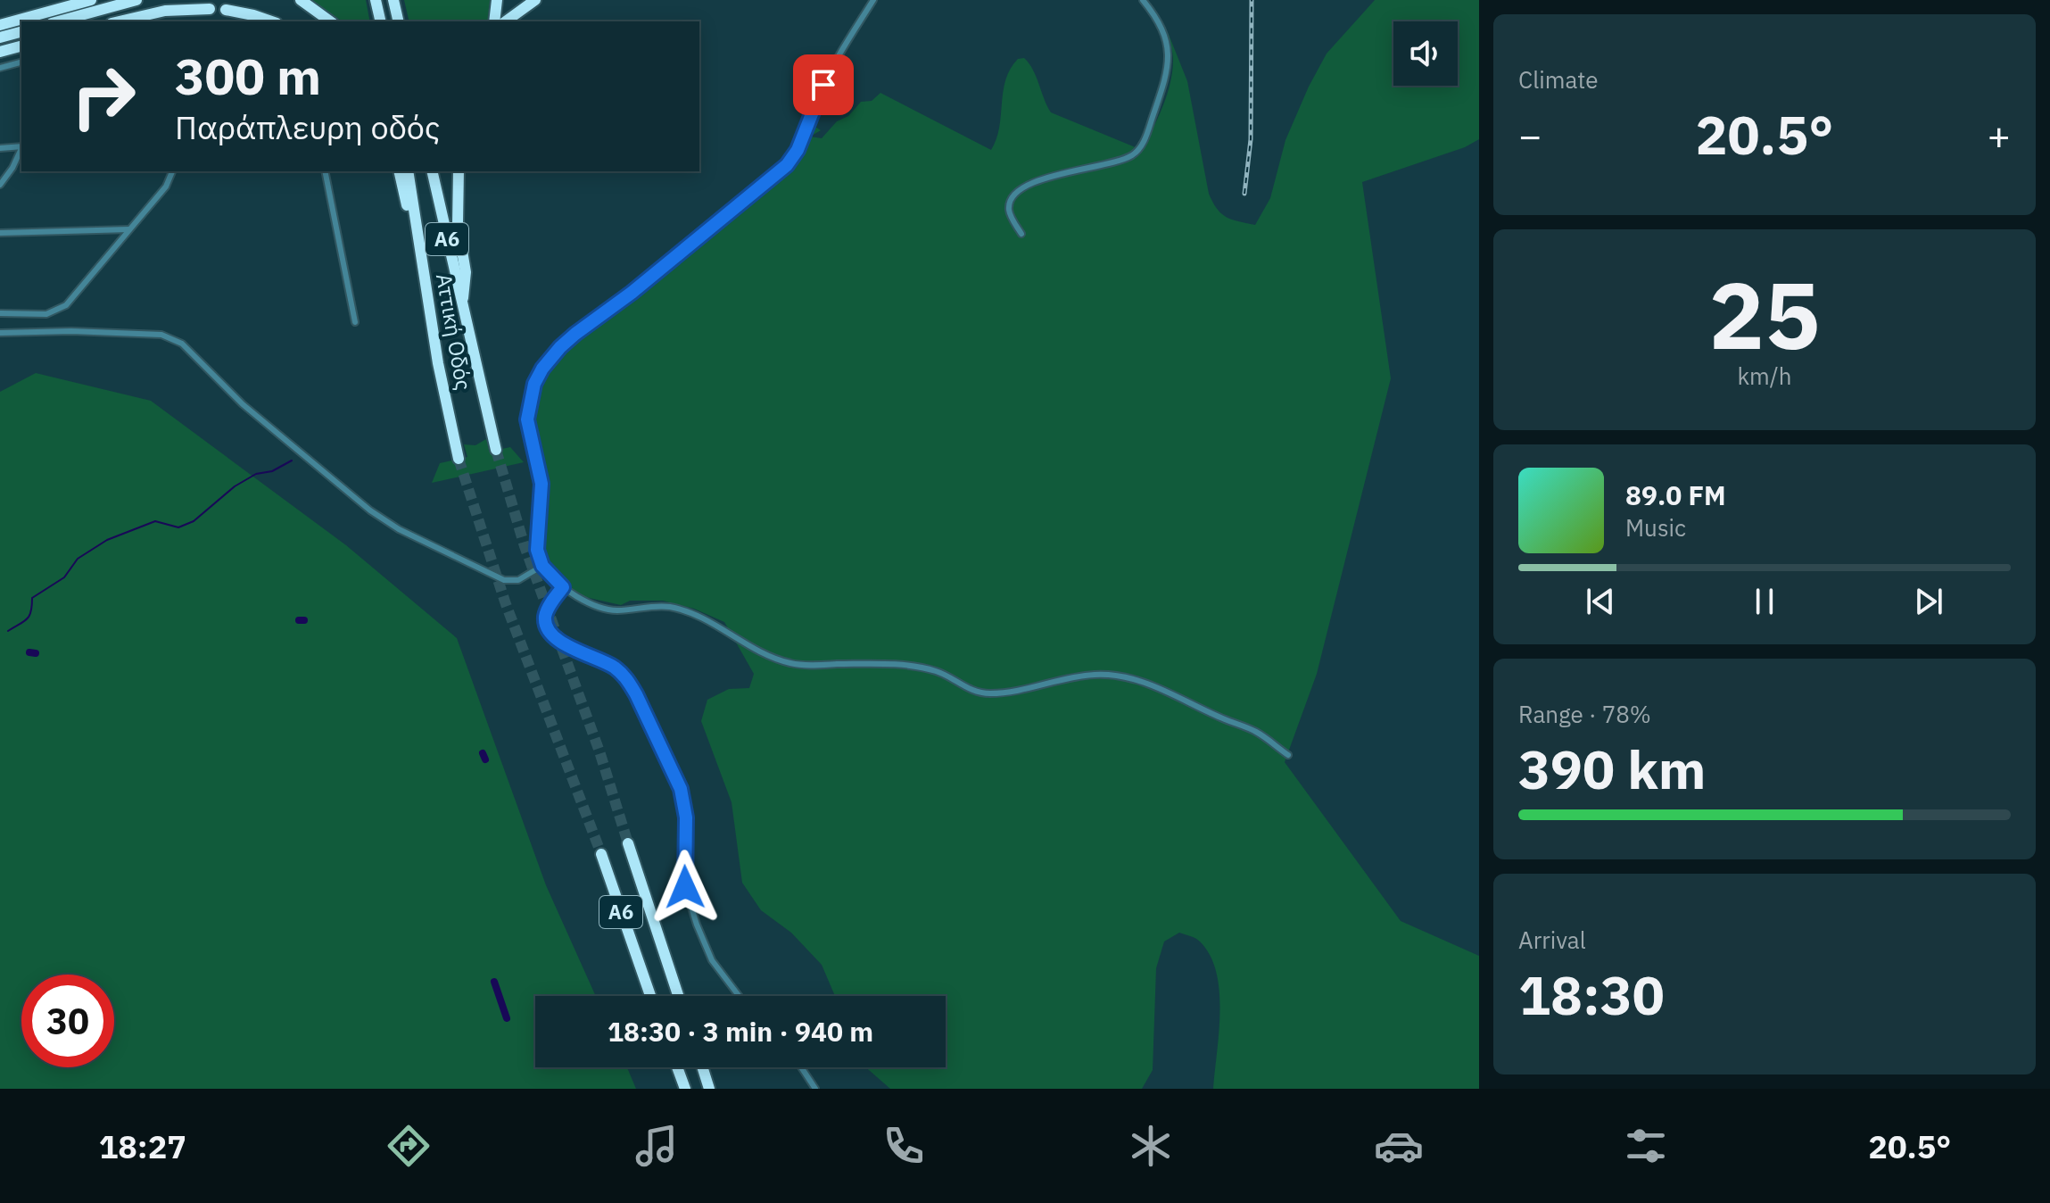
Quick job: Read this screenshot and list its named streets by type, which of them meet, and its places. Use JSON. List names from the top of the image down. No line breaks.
{"streets":{"highway":["Α6","Αττική Οδός"]},"page":{"tile":["Climate",["25","km/h"],["Range · 78%","390 km"],["Arrival","18:30"]],"turn":["300 m","Παράπλευρη οδός"],"heat":["−","20.5°","+"],"song":["89.0 FM","Music"],"limit":"30","trip":"18:30 · 3 min · 940 m","tabs":["18:27","20.5°"]}}
